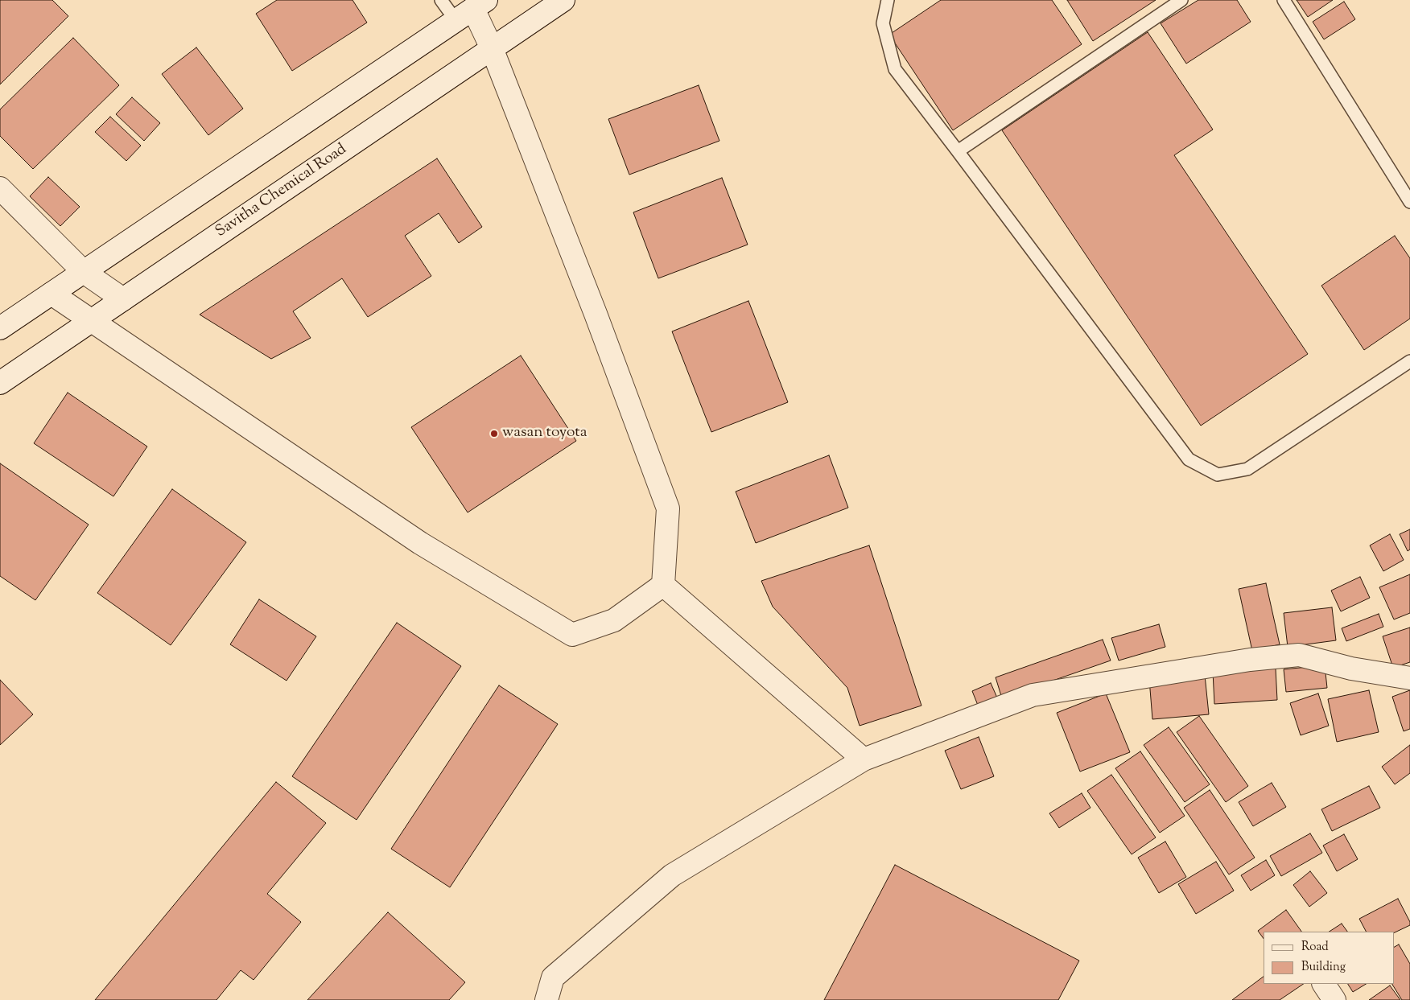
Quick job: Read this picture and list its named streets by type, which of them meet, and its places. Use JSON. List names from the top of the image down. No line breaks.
{"streets":{"street":["Savitha Chemical Road"]},"places":["wasan toyota"],"legend":["Road","Building"]}
